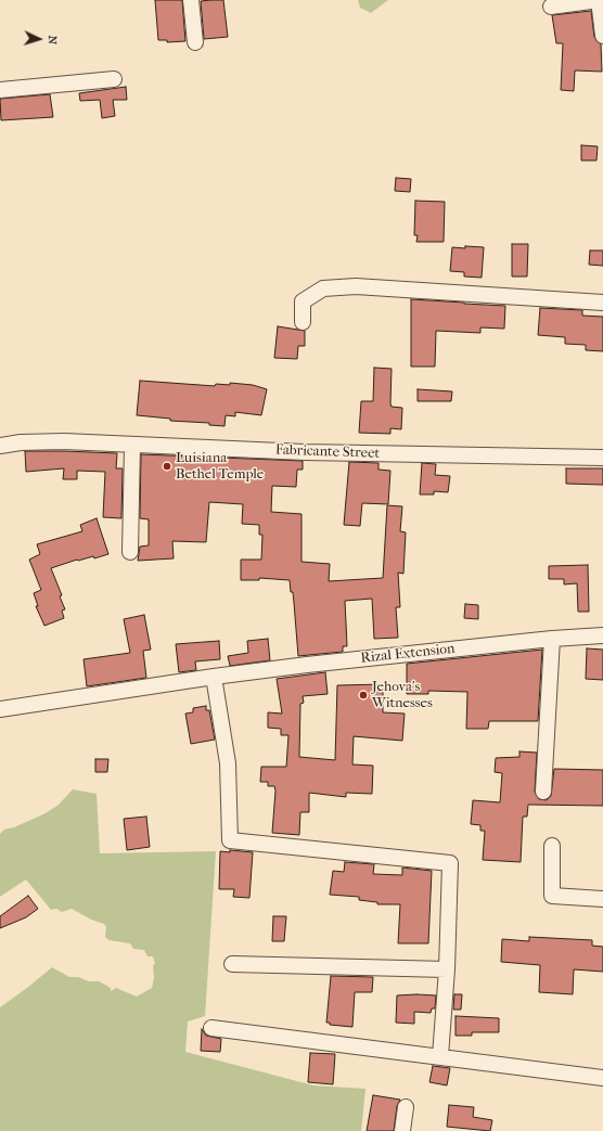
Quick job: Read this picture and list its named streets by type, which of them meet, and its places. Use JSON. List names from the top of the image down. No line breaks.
{"streets":{"street":["Fabricante Street","Rizal Extension"]},"places":["Luisiana Bethel Temple","Jehova's Witnesses"],"north":"right"}
